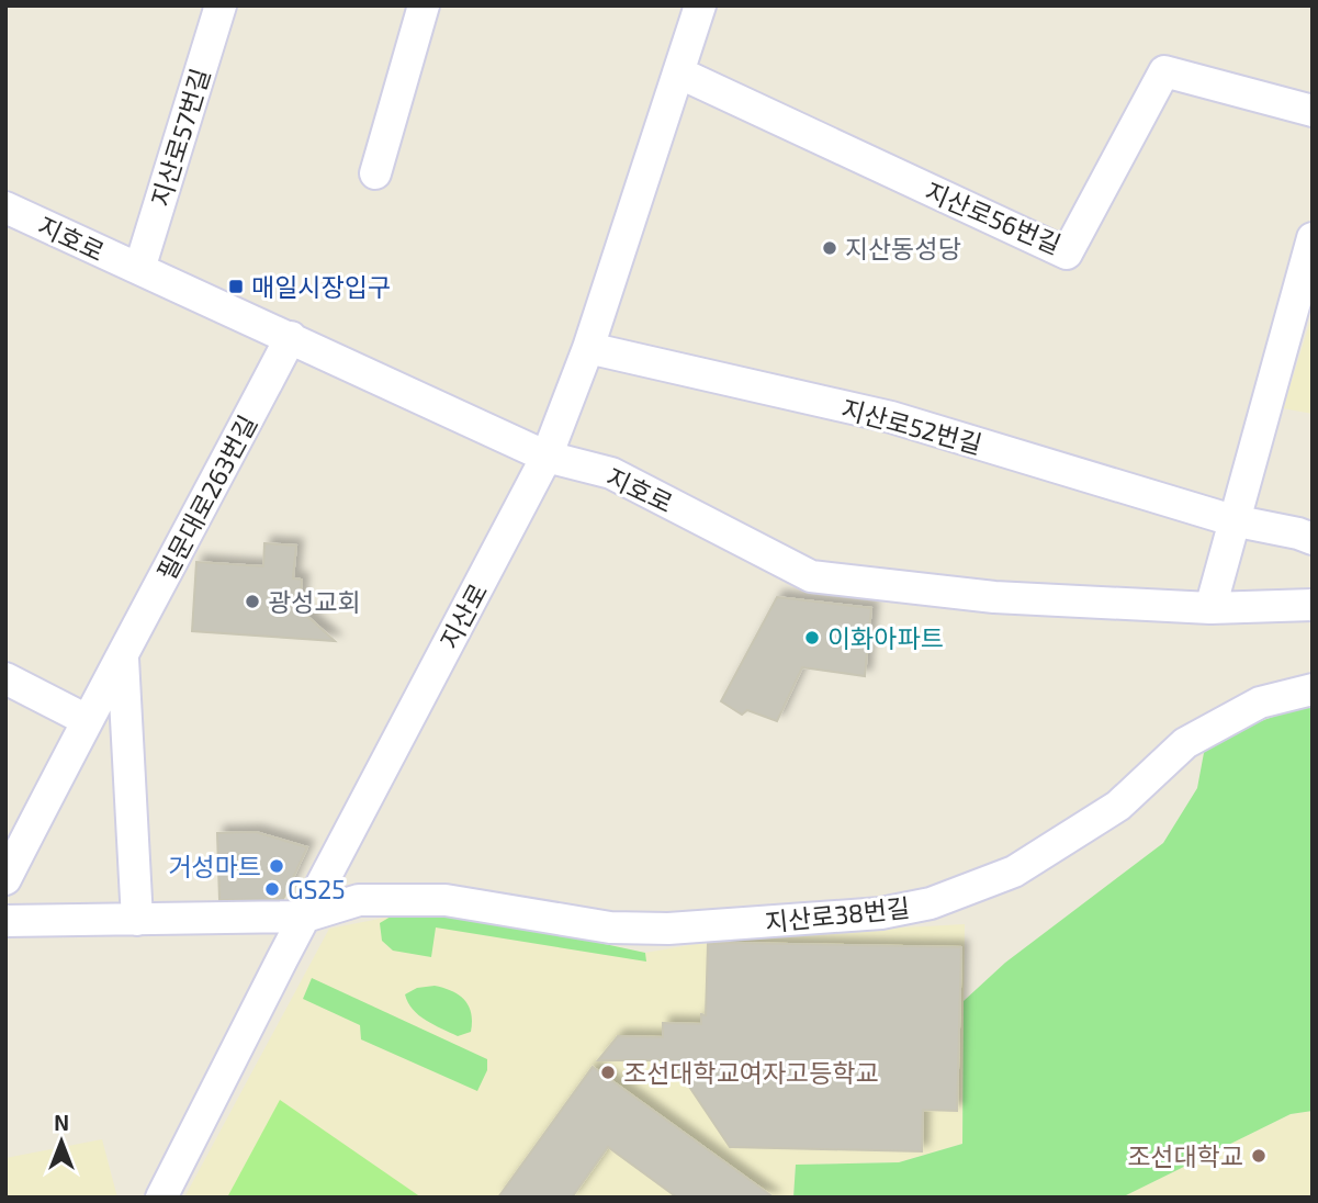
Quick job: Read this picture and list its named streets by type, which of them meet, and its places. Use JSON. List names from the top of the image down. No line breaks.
{"streets":{"street":["지산로57번길","지산로56번길","지호로","지산로52번길","필문대로263번길","지산로","지산로38번길"]},"crossings":[["지산로57번길","지호로"],["지산로56번길","지산로"],["지호로","필문대로263번길"],["지호로","지산로"],["지산로52번길","지산로"],["지산로","지산로38번길"]],"places":{"other":["지산동성당","광성교회","이화아파트","거성마트","GS25","조선대학교여자고등학교","조선대학교"],"transit":["매일시장입구"]},"north":"top"}
